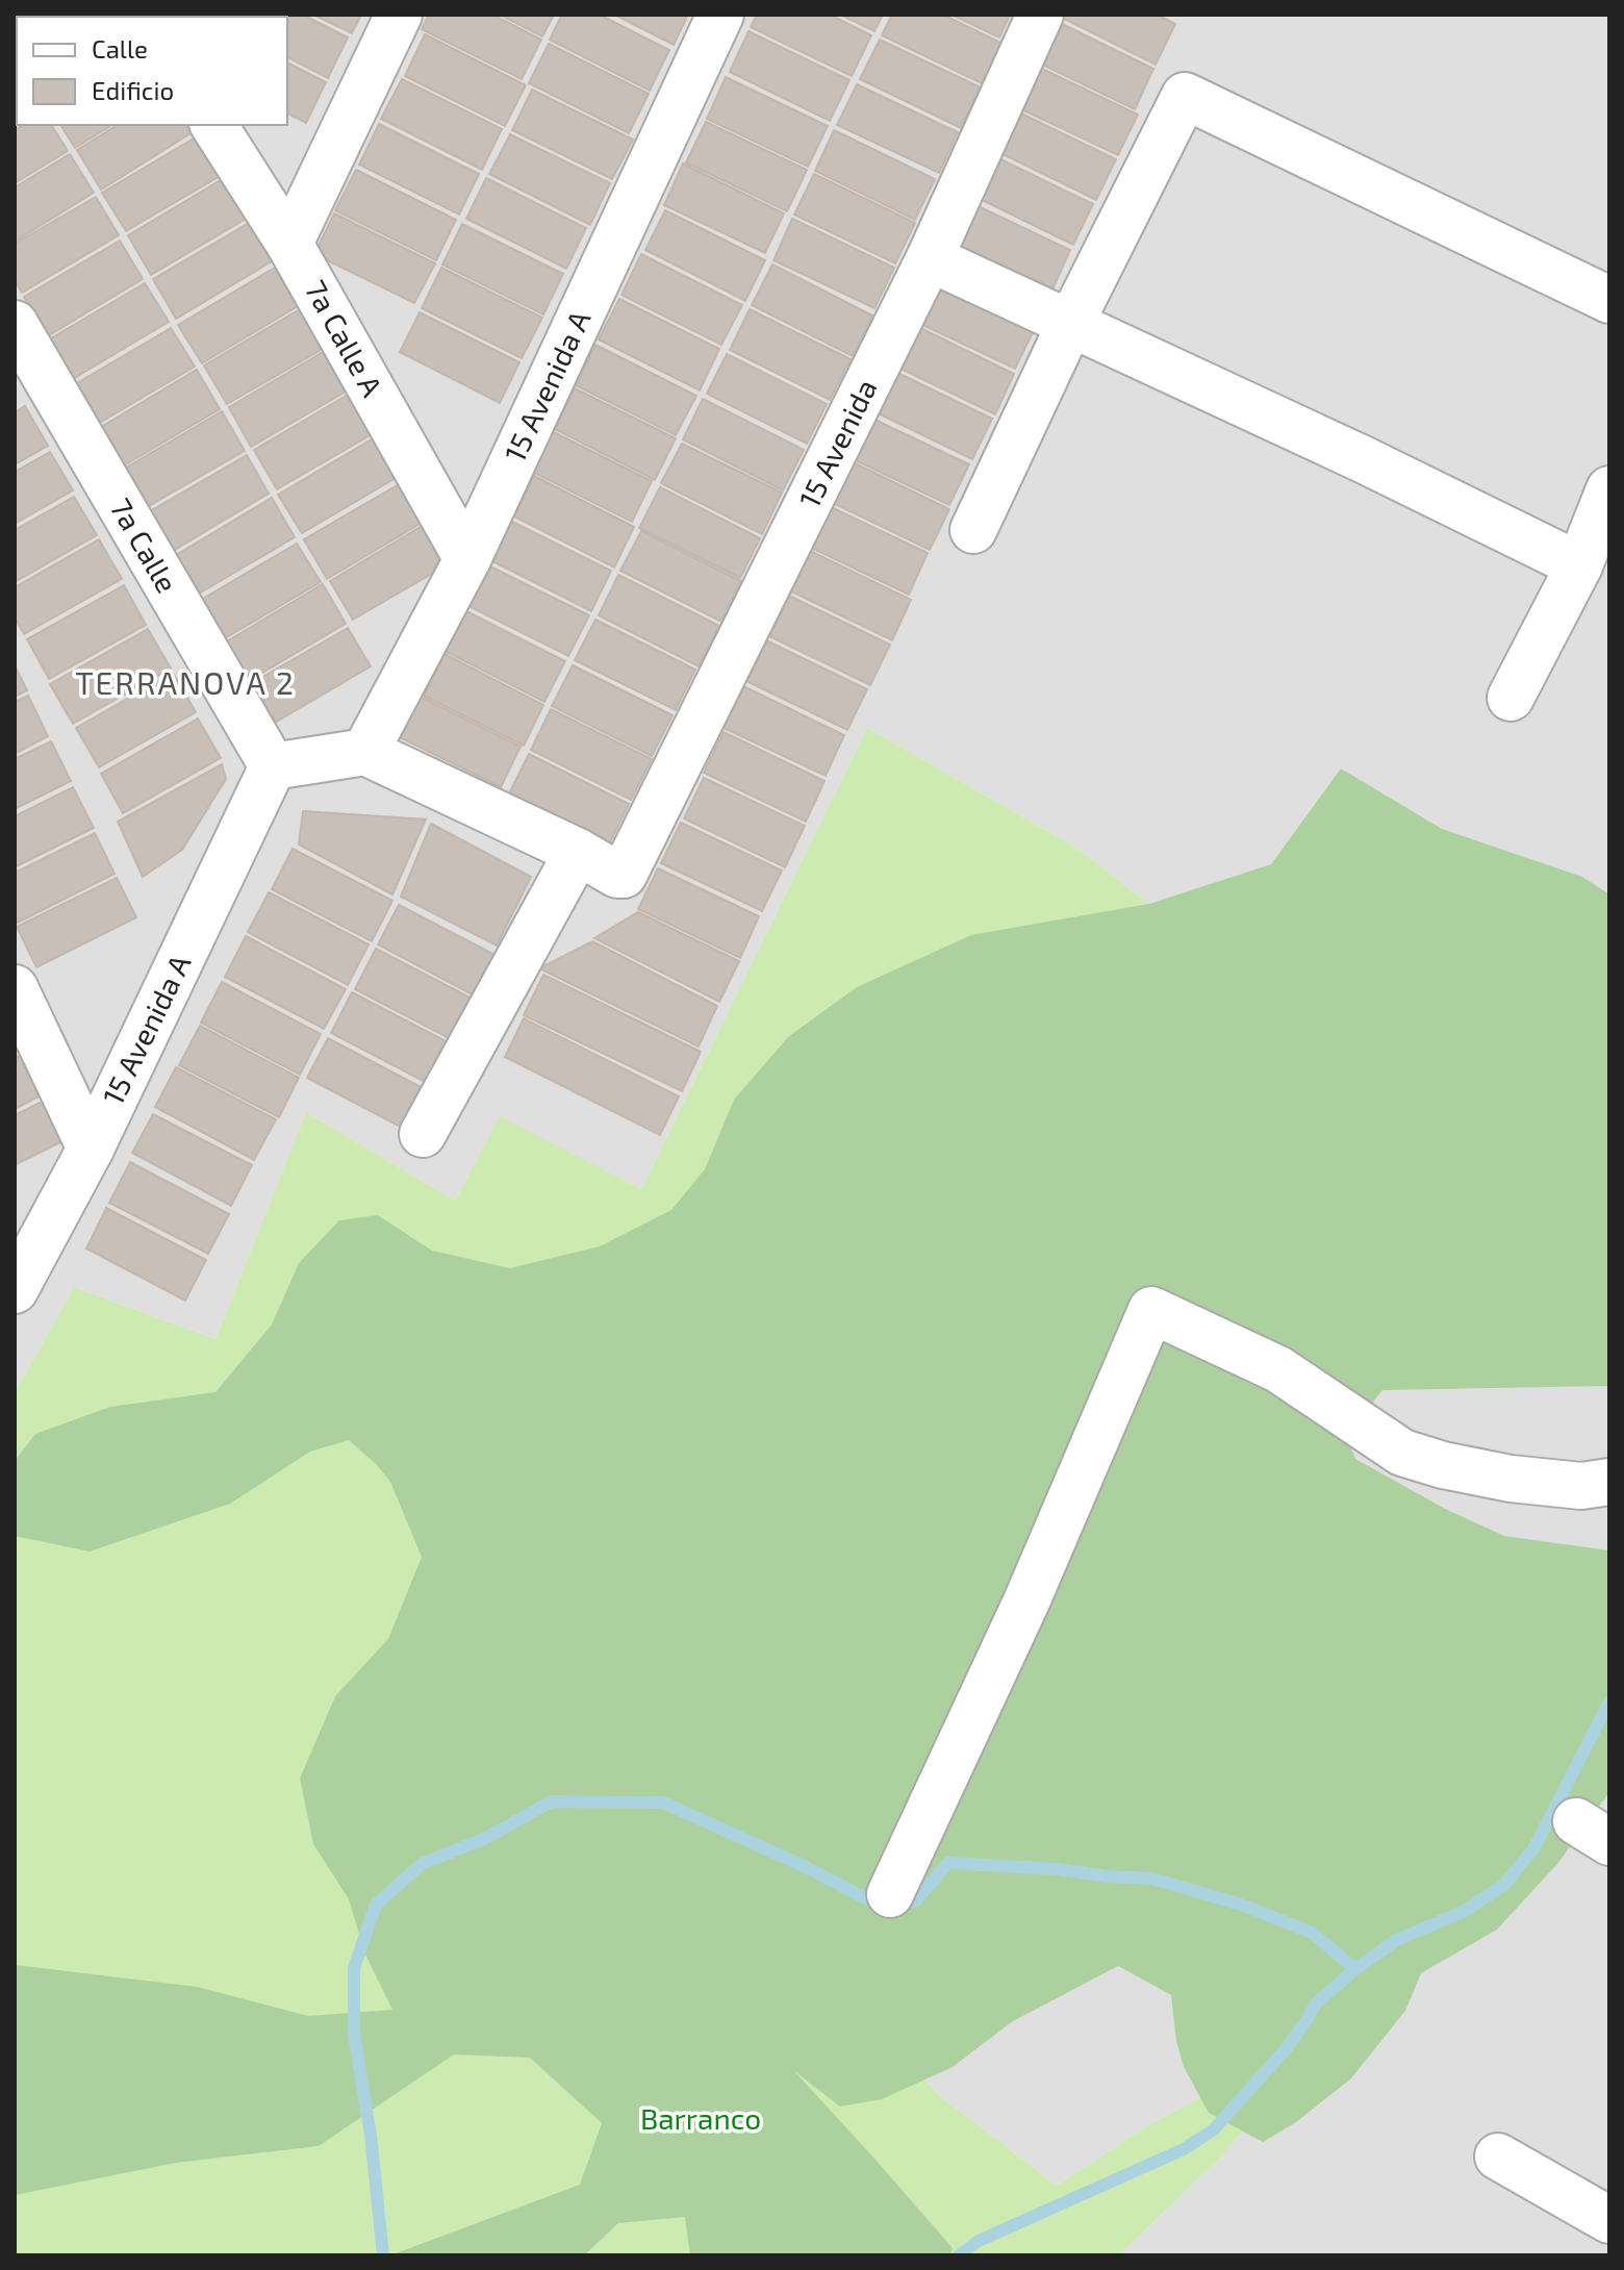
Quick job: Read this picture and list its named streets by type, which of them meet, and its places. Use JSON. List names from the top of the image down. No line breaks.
{"streets":{"street":["7a Calle A","15 Avenida A","15 Avenida","7a Calle"]},"crossings":[["7a Calle A","15 Avenida A"],["15 Avenida A","7a Calle"]],"districts":["TERRANOVA 2"],"parks":["Barranco"],"legend":["Calle","Edificio"]}
